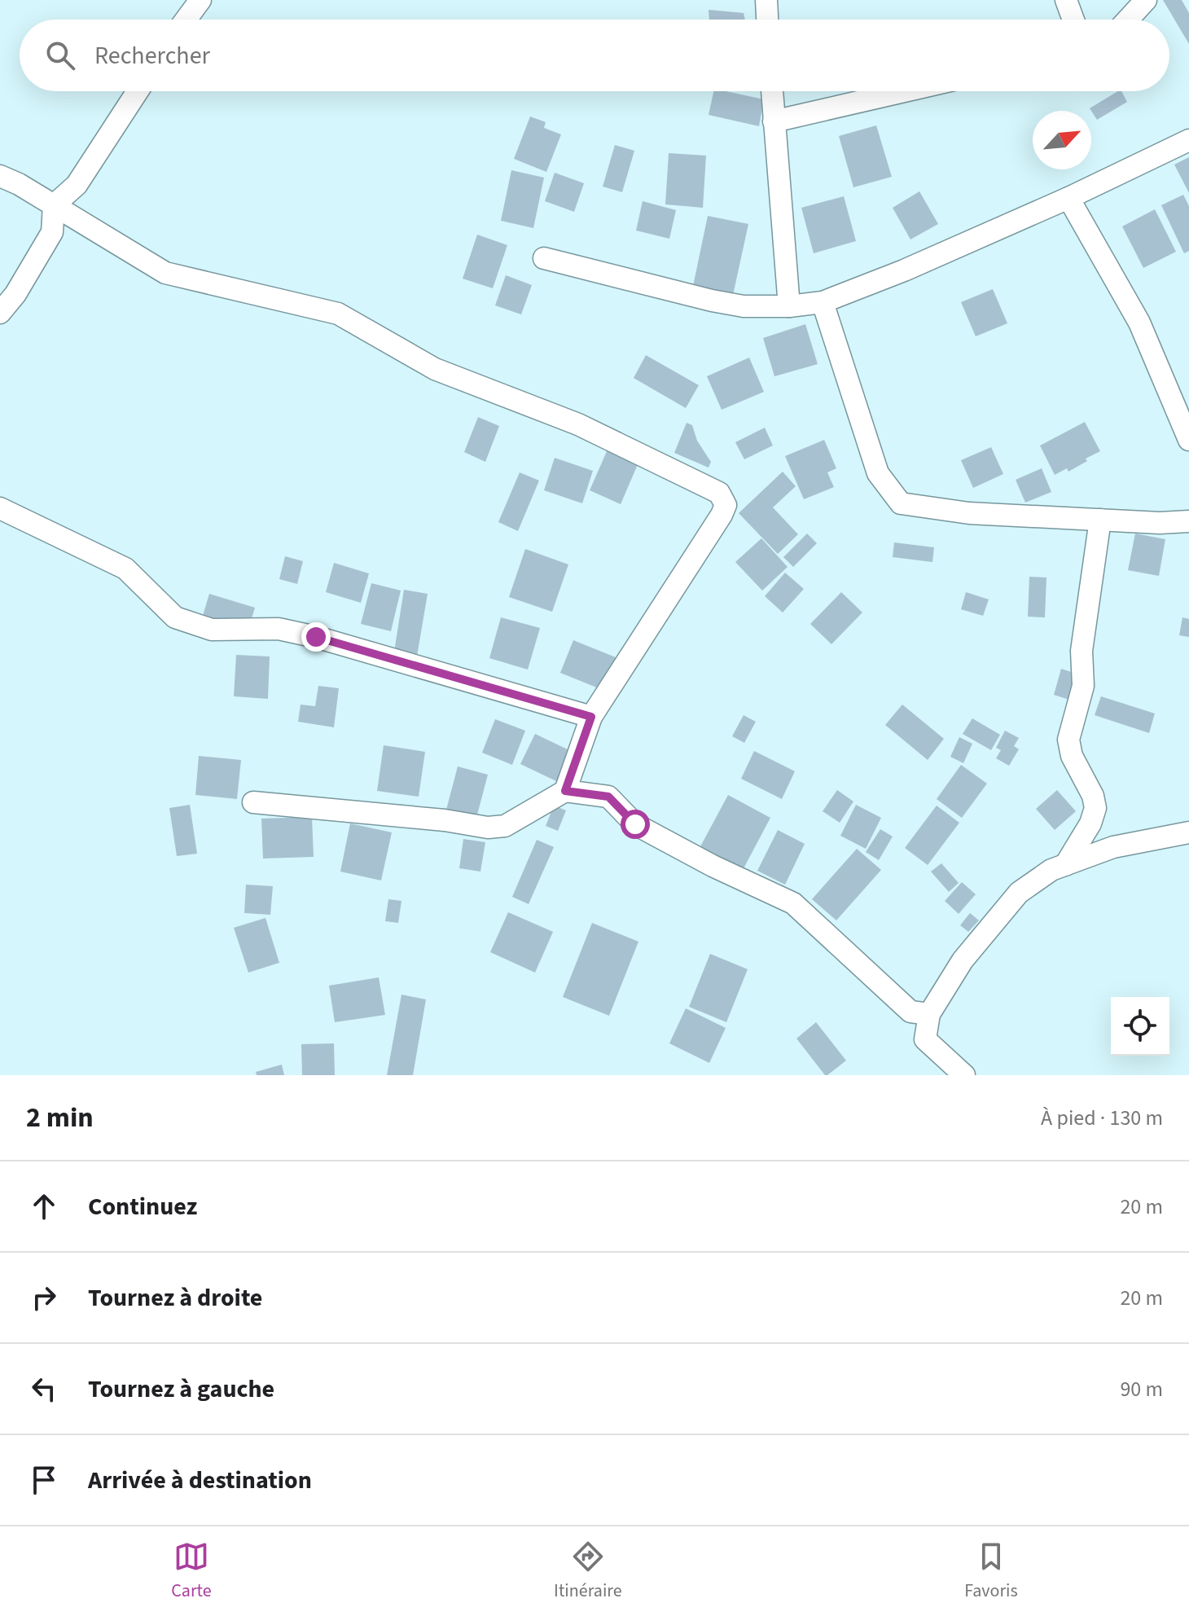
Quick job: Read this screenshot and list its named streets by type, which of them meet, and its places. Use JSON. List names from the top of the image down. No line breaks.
{"north":"top right","page":{"search":"Rechercher","heading":["2 min","À pied · 130 m"],"list":[["Continuez","20 m"],["Tournez à droite","20 m"],["Tournez à gauche","90 m"],"Arrivée à destination"],"nav":["Carte","Itinéraire","Favoris"]}}
